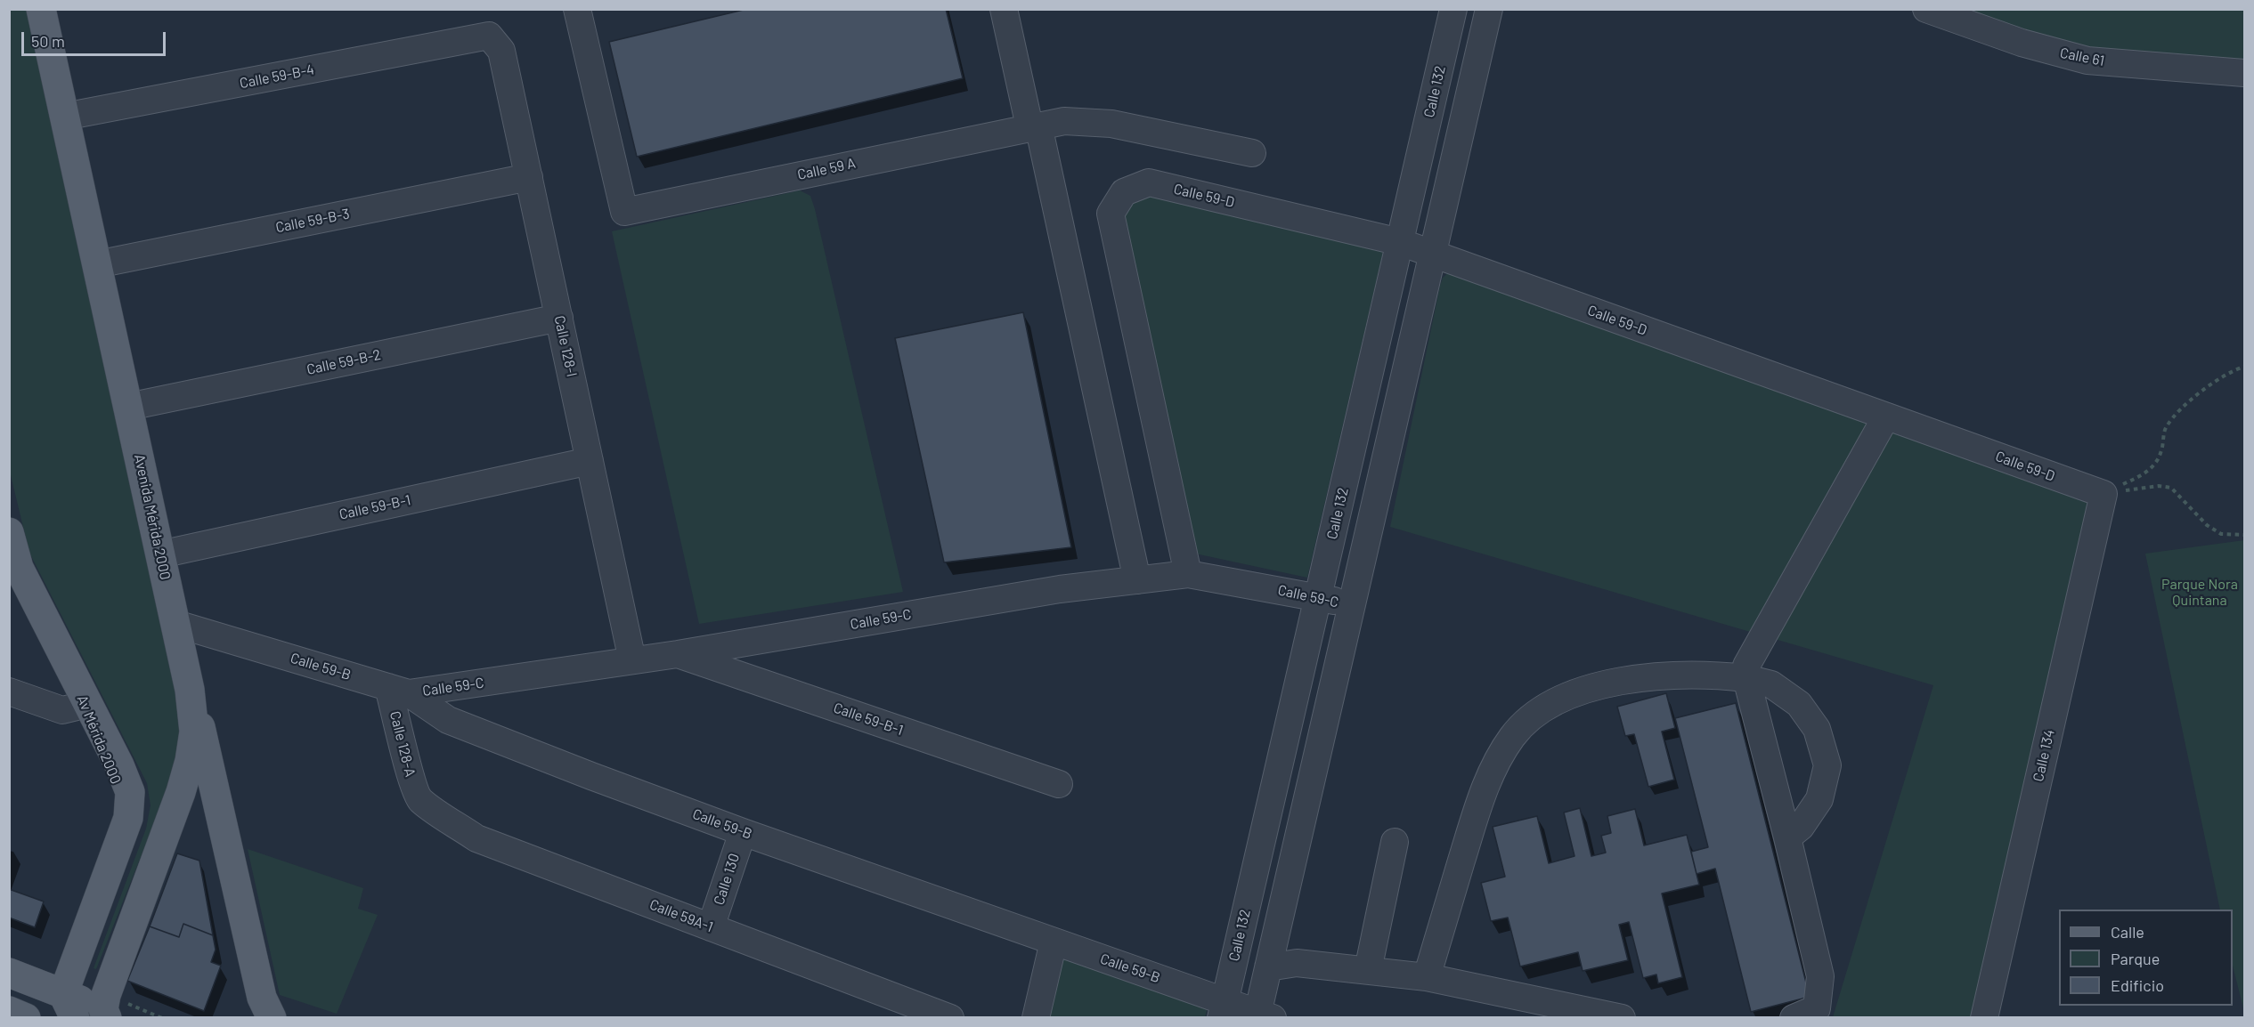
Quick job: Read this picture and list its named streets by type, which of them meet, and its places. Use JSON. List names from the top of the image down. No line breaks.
{"streets":{"main road":["Avenida Mérida 2000"],"street":["Calle 61","Calle 59-B-4","Calle 132","Calle 59 A","Calle 59-D","Calle 59-B-3","Calle 128-I","Calle 59-B-2","Calle 59-B-1","Calle 59-C","Calle 59-B","Calle 128-A","Calle 134","Calle 130","Calle 59A-1"]},"crossings":[["Calle 59-B-4","Calle 128-I"],["Calle 59-B-4","Avenida Mérida 2000"],["Calle 132","Calle 59-D"],["Calle 132","Calle 59-C"],["Calle 132","Calle 59-B"],["Calle 59-D","Calle 59-C"],["Calle 59-D","Calle 134"],["Calle 59-B-3","Calle 128-I"],["Calle 59-B-3","Avenida Mérida 2000"],["Calle 128-I","Calle 59-B-2"],["Calle 128-I","Calle 59-B-1"],["Calle 128-I","Calle 59-C"],["Calle 59-B-2","Avenida Mérida 2000"],["Calle 59-B-1","Avenida Mérida 2000"],["Calle 59-B-1","Calle 59-C"],["Avenida Mérida 2000","Calle 59-B"],["Calle 59-C","Calle 59-B"],["Calle 59-C","Calle 128-A"],["Calle 59-B","Calle 128-A"],["Calle 59-B","Calle 130"],["Calle 128-A","Calle 59A-1"],["Calle 130","Calle 59A-1"]],"parks":["Parque Nora Quintana"],"legend":["Calle","Parque","Edificio"],"scale_bar":"50 m"}
